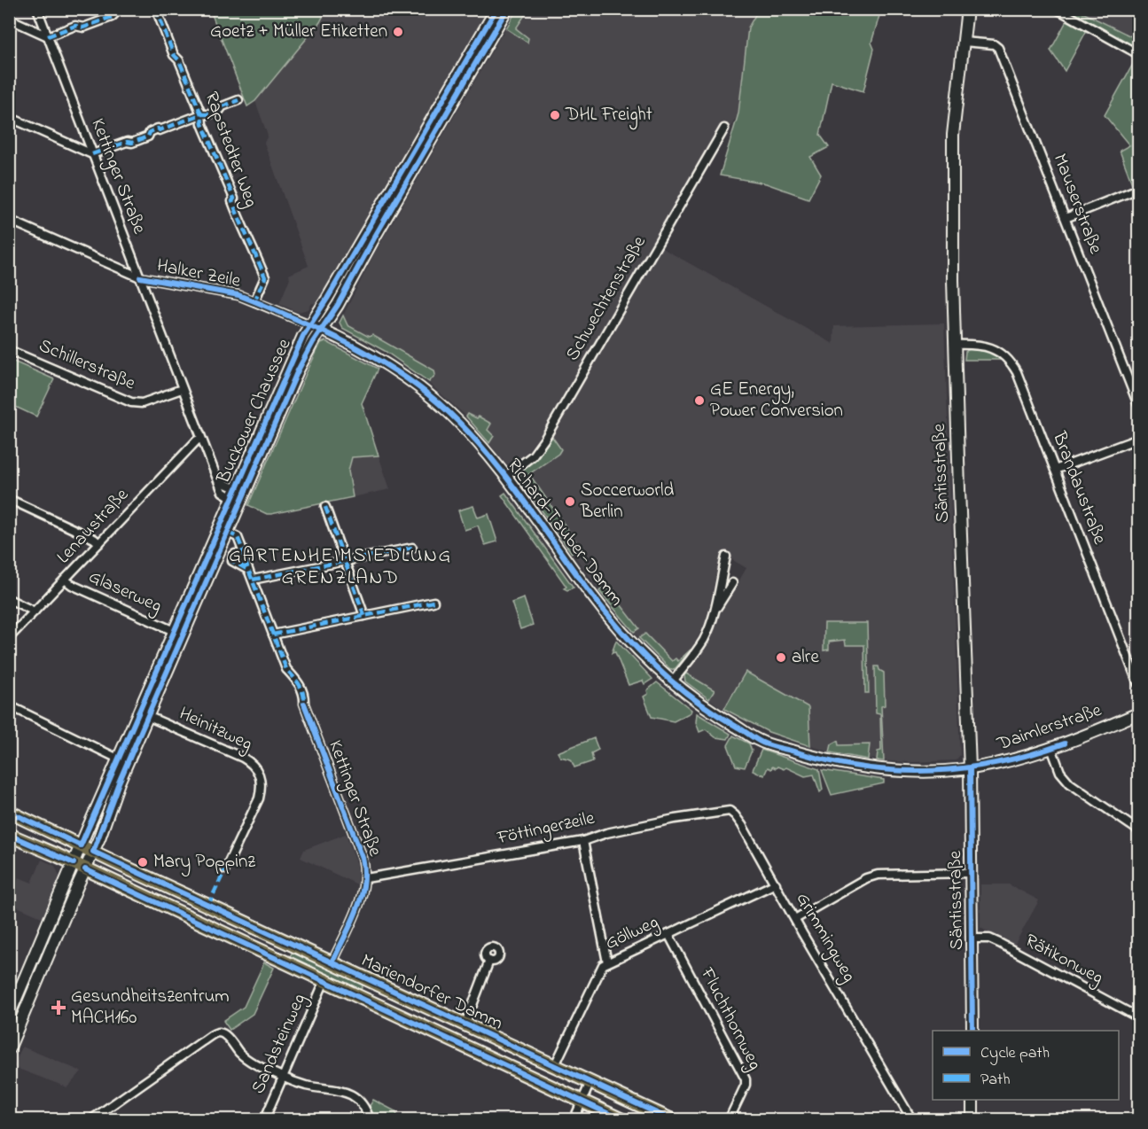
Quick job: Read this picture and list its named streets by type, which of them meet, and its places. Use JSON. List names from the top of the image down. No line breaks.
{"streets":{"main road":["Buckower Chaussee","Säntisstraße","Richard-Tauber-Damm","Daimlerstraße","Mariendorfer Damm"],"street":["Rapstedter Weg","Kettinger Straße","Mauserstraße","Halker Zeile","Schwechtenstraße","Schillerstraße","Brandaustraße","Lenaustraße","Glaserweg","Heinitzweg","Föttingerzeile","Göllweg","Grimmingweg","Rätikonweg","Fluchthornweg","Sandsteinweg"]},"crossings":[["Rapstedter Weg","Halker Zeile"],["Kettinger Straße","Halker Zeile"],["Kettinger Straße","Schillerstraße"],["Kettinger Straße","Buckower Chaussee"],["Kettinger Straße","Lenaustraße"],["Kettinger Straße","Föttingerzeile"],["Kettinger Straße","Mariendorfer Damm"],["Mauserstraße","Säntisstraße"],["Halker Zeile","Buckower Chaussee"],["Halker Zeile","Richard-Tauber-Damm"],["Schwechtenstraße","Richard-Tauber-Damm"],["Buckower Chaussee","Richard-Tauber-Damm"],["Buckower Chaussee","Glaserweg"],["Buckower Chaussee","Heinitzweg"],["Buckower Chaussee","Mariendorfer Damm"],["Säntisstraße","Brandaustraße"],["Säntisstraße","Richard-Tauber-Damm"],["Säntisstraße","Daimlerstraße"],["Säntisstraße","Rätikonweg"],["Lenaustraße","Glaserweg"],["Richard-Tauber-Damm","Daimlerstraße"],["Föttingerzeile","Grimmingweg"],["Göllweg","Grimmingweg"],["Göllweg","Mariendorfer Damm"],["Göllweg","Fluchthornweg"],["Mariendorfer Damm","Sandsteinweg"]],"districts":["GARTENHEIMSIEDLUNG GRENZLAND"],"places":{"other":["Goetz + Müller Etiketten","DHL Freight","GE Energy, Power Conversion","Soccerworld Berlin","alre","Mary Poppinz"],"health":["Gesundheitszentrum MACH160"]},"legend":["Cycle path","Path"]}
